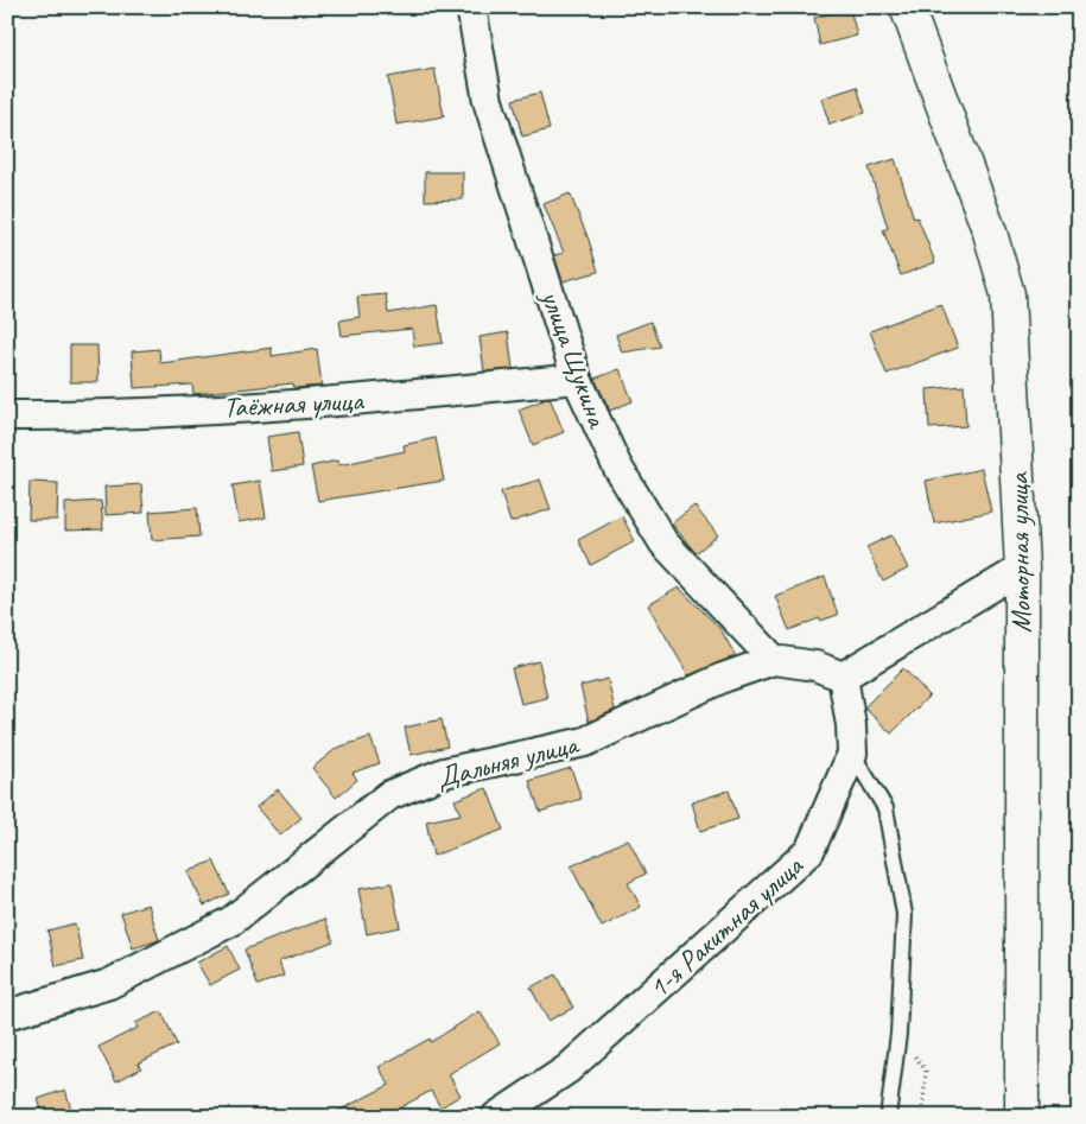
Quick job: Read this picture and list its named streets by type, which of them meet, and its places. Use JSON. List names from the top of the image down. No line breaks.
{"streets":{"street":["улица Щукина","Таёжная улица","Моторная улица","Дальняя улица","1-я Ракитная улица"]},"crossings":[["улица Щукина","Таёжная улица"],["улица Щукина","Дальняя улица"],["Дальняя улица","1-я Ракитная улица"]]}
